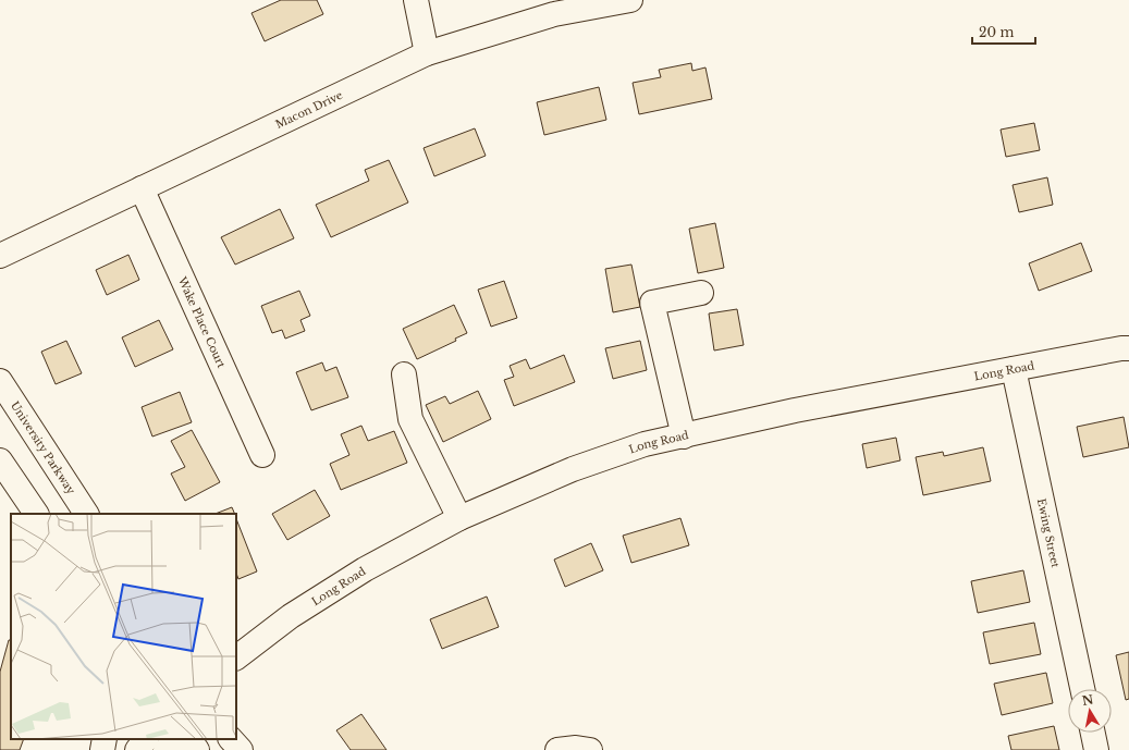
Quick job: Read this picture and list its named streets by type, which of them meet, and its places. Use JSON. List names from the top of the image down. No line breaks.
{"streets":{"street":["Macon Drive","Wake Place Court","Long Road","University Parkway","Ewing Street"]},"crossings":[["Macon Drive","Wake Place Court"],["Long Road","Ewing Street"]],"scale_bar":"20 m","north":"top"}
